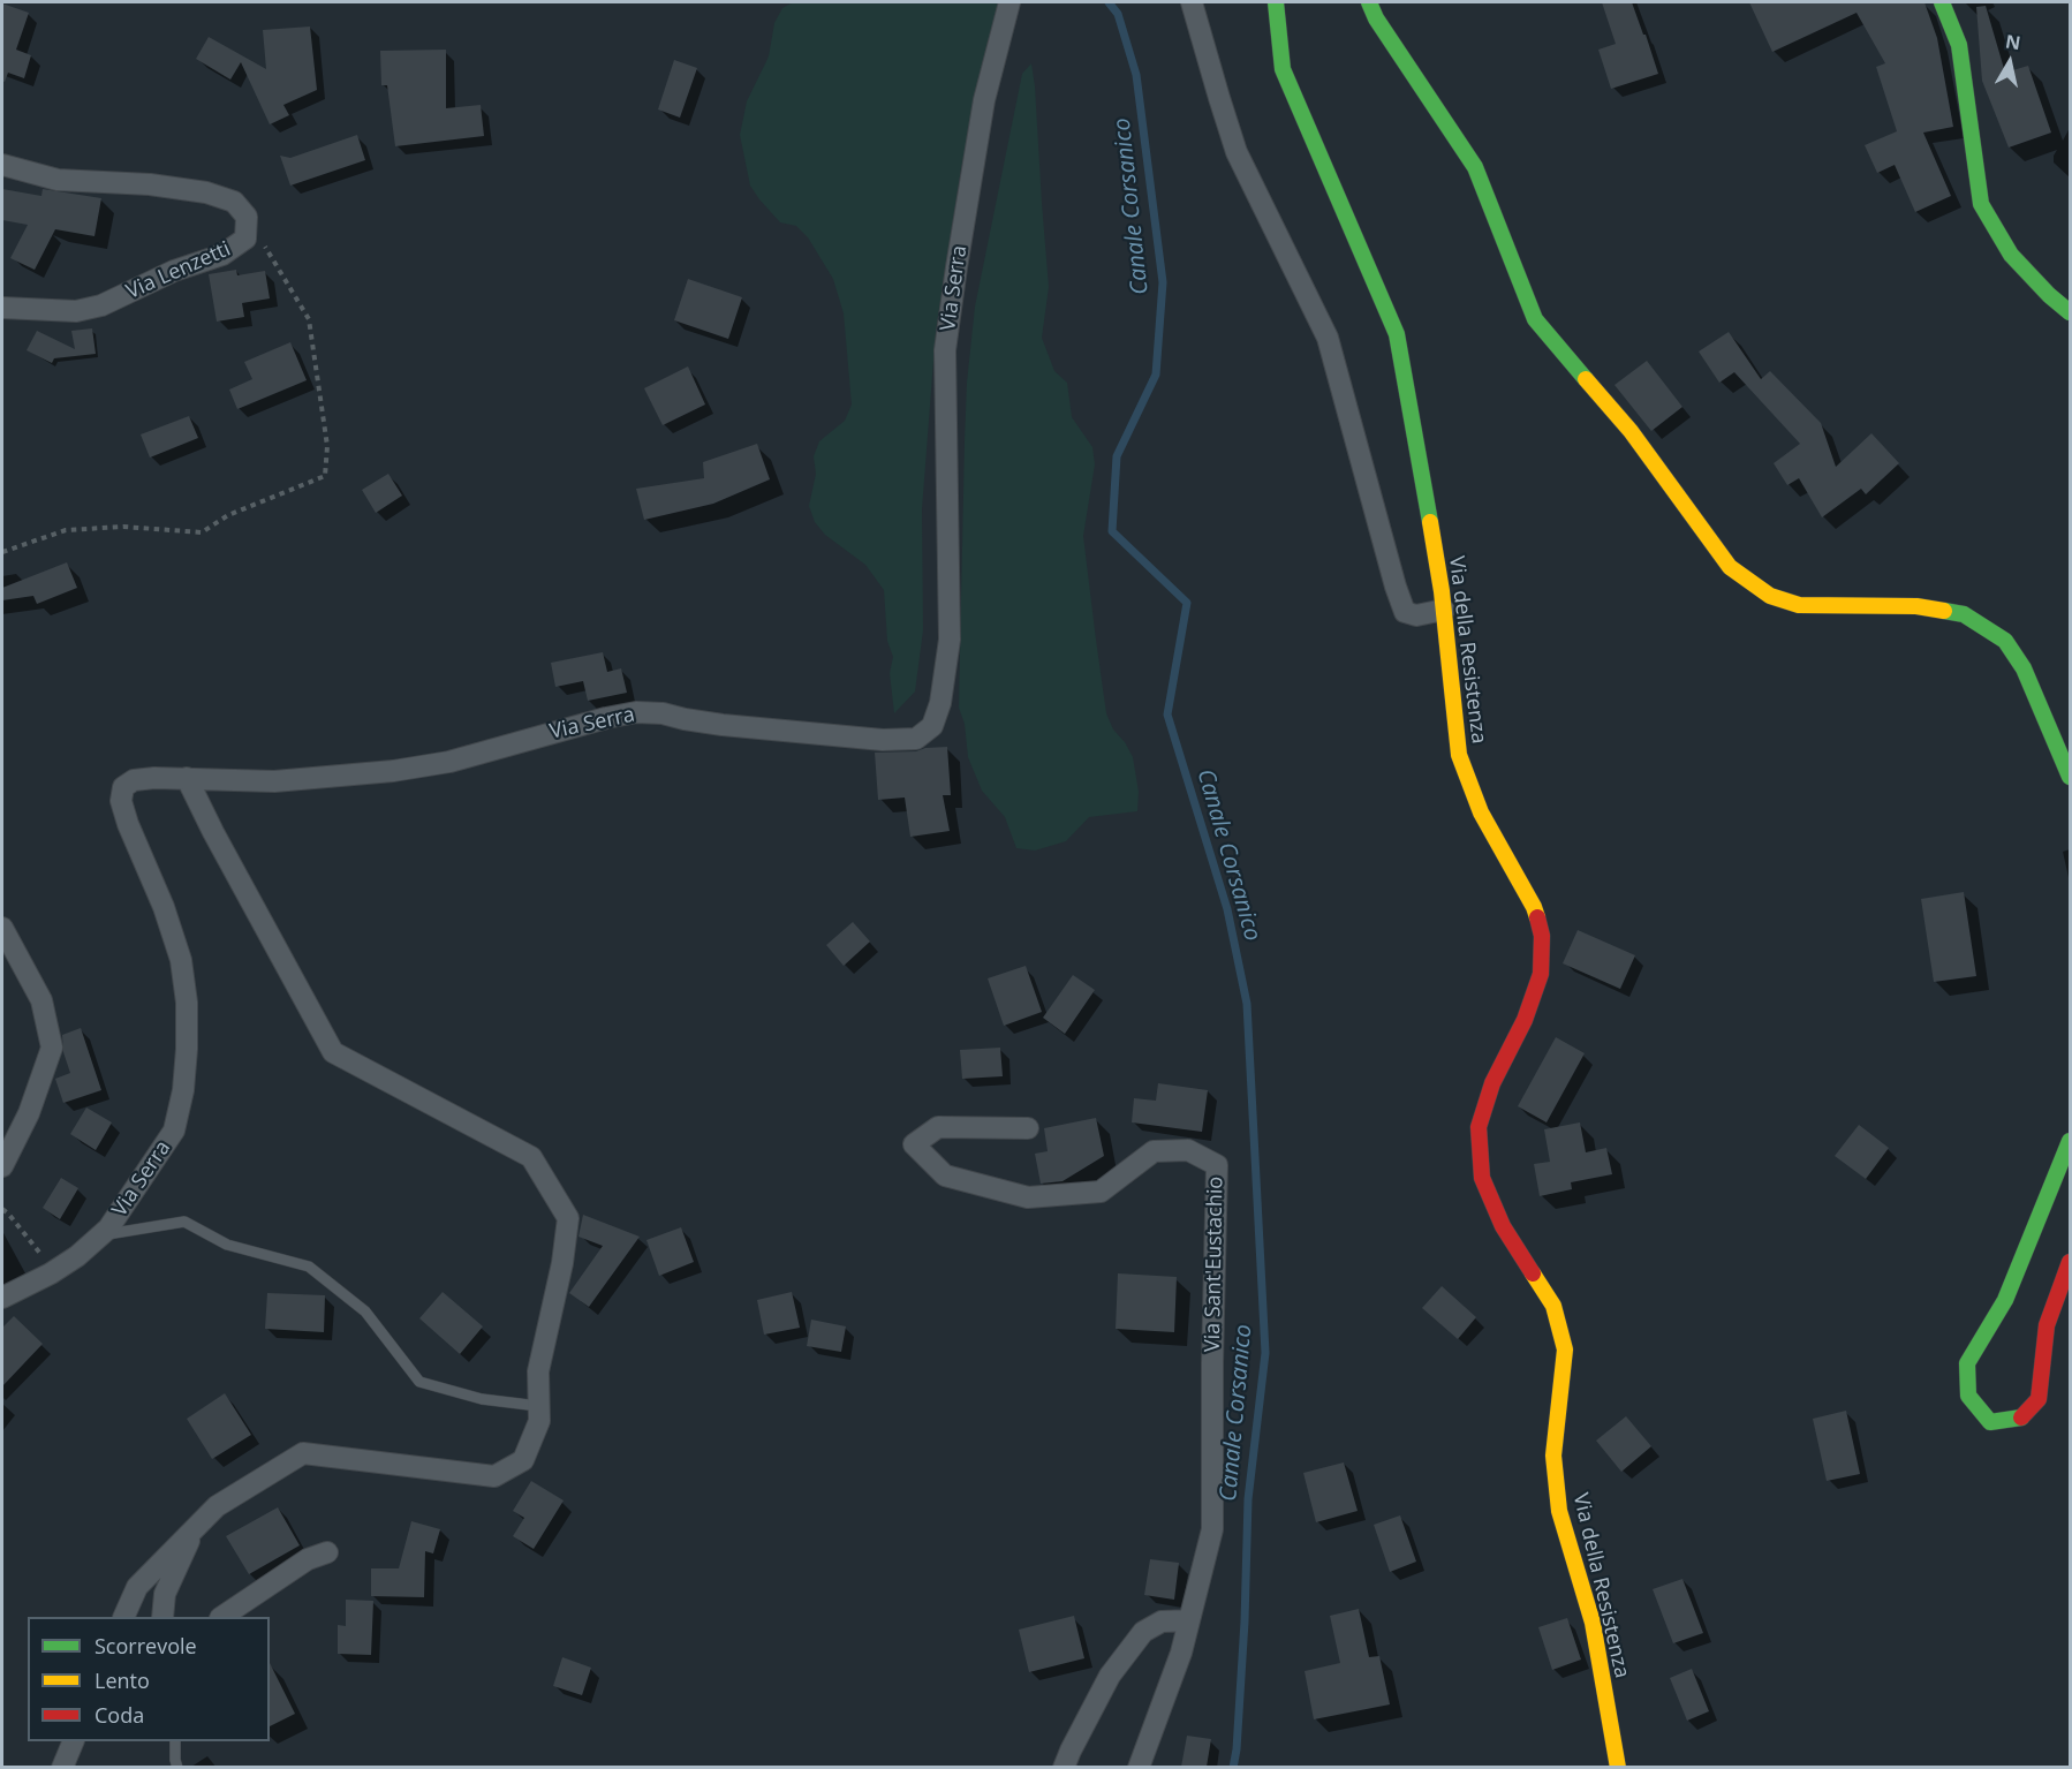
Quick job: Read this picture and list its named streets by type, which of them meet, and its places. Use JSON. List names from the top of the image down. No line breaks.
{"streets":{"street":["Via Lenzetti","Via Serra","Via della Resistenza","Via Sant'Eustachio"]},"water":["Canale Corsanico"],"legend":["Scorrevole","Lento","Coda"],"north":"top"}
